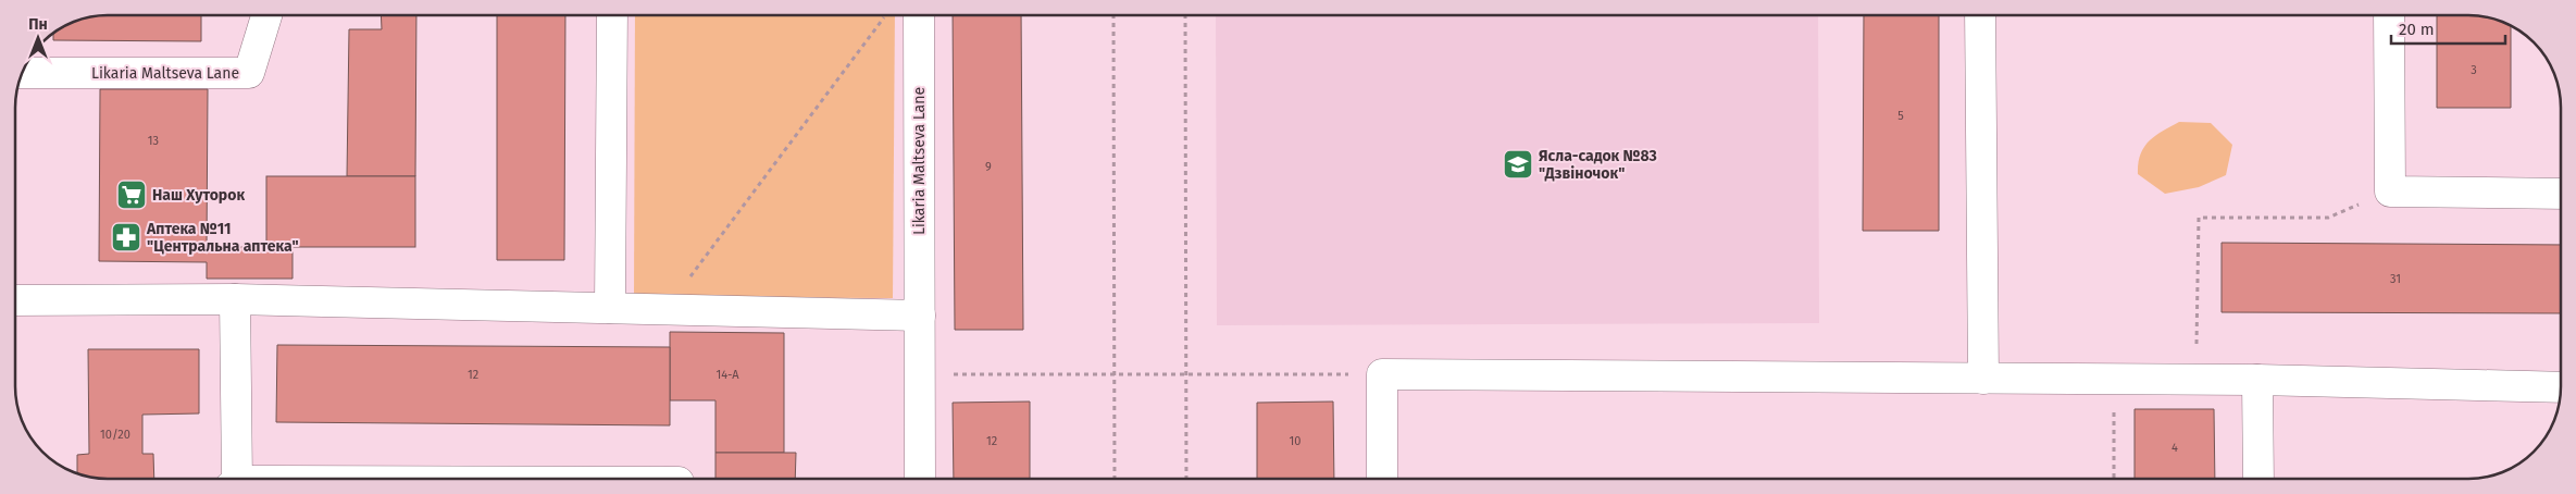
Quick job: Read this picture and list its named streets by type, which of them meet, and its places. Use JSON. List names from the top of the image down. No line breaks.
{"streets":{"street":["Likaria Maltseva Lane"]},"places":{"school or university":["Ясла-садок №83 \"Дзвіночок\""],"supermarket":["Наш Хуторок"],"pharmacy":["Аптека №11 \"Центральна аптека\""]},"house_numbers":["3","5","13","9","31","12","14-А","10/20","12","10","4"],"scale_bar":"20 m","north":"top"}
